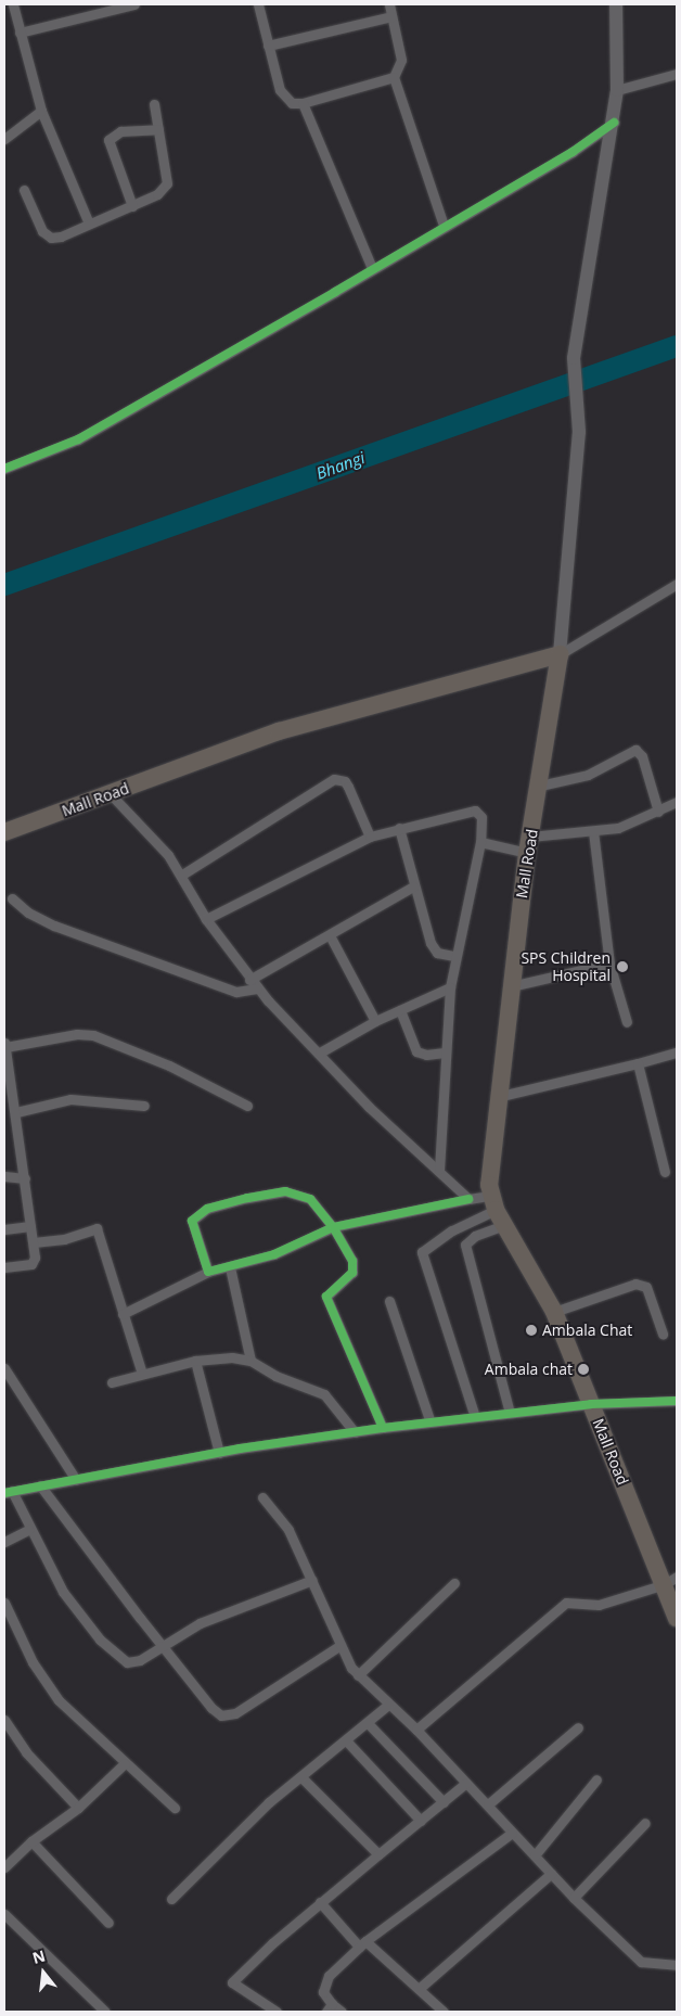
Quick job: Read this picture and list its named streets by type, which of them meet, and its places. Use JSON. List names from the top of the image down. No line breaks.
{"streets":{"highway":["Mall Road"]},"water":["Bhangi"],"places":["SPS Children Hospital","Ambala Chat","Ambala chat"],"north":"top"}
